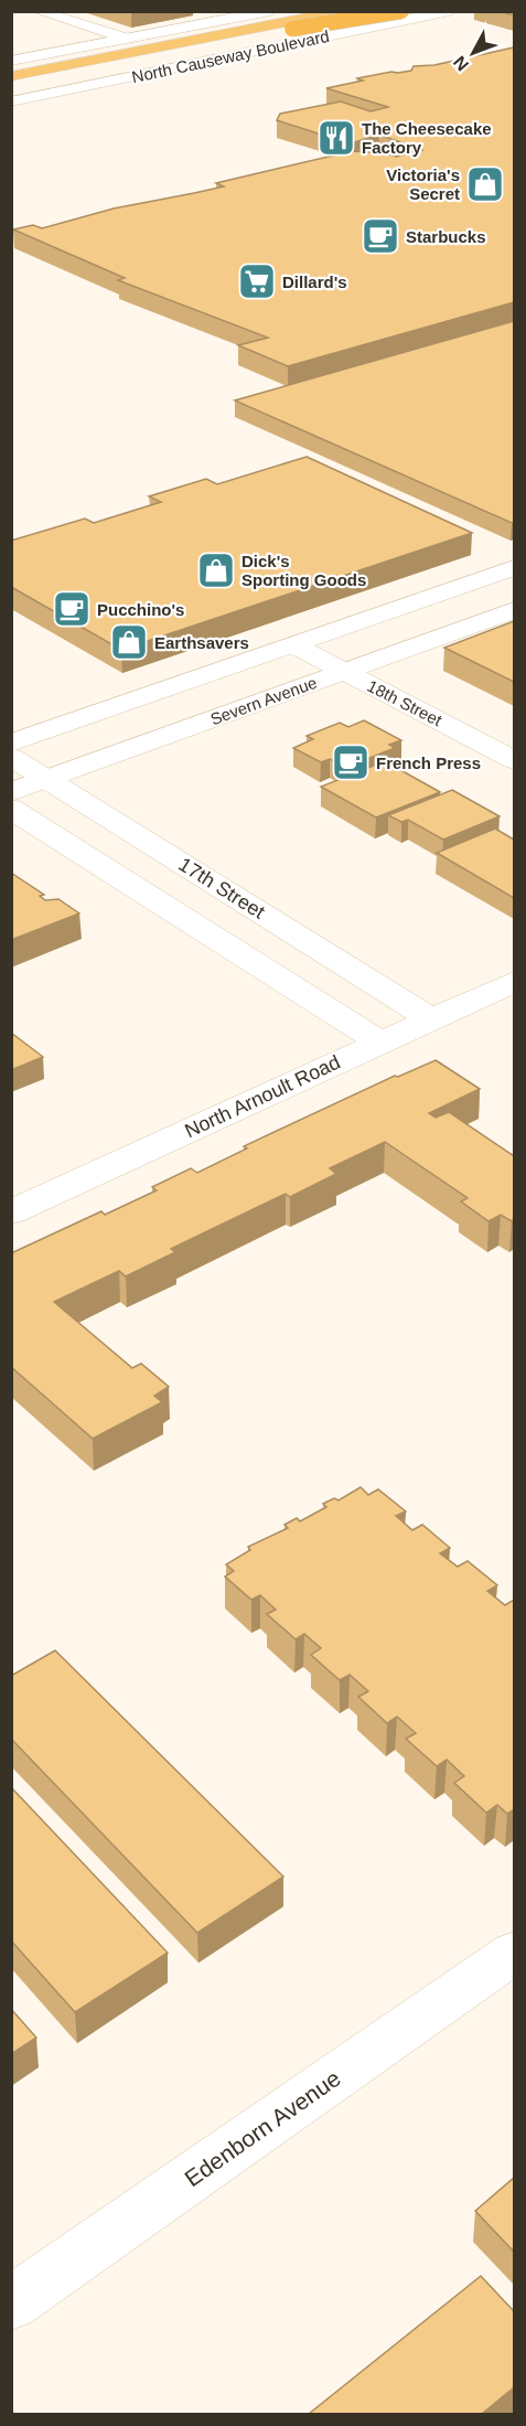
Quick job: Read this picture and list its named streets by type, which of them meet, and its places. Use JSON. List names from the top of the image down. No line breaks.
{"streets":{"highway":["North Causeway Boulevard"],"street":["Severn Avenue","18th Street","17th Street","North Arnoult Road","Edenborn Avenue"]},"crossings":[["Severn Avenue","18th Street"],["Severn Avenue","17th Street"],["17th Street","North Arnoult Road"]],"places":{"restaurant":["The Cheesecake Factory"],"shop":["Victoria's Secret","Dick's Sporting Goods","Earthsavers"],"cafe":["Starbucks","Pucchino's","French Press"],"supermarket":["Dillard's"]},"north":"bottom left"}
